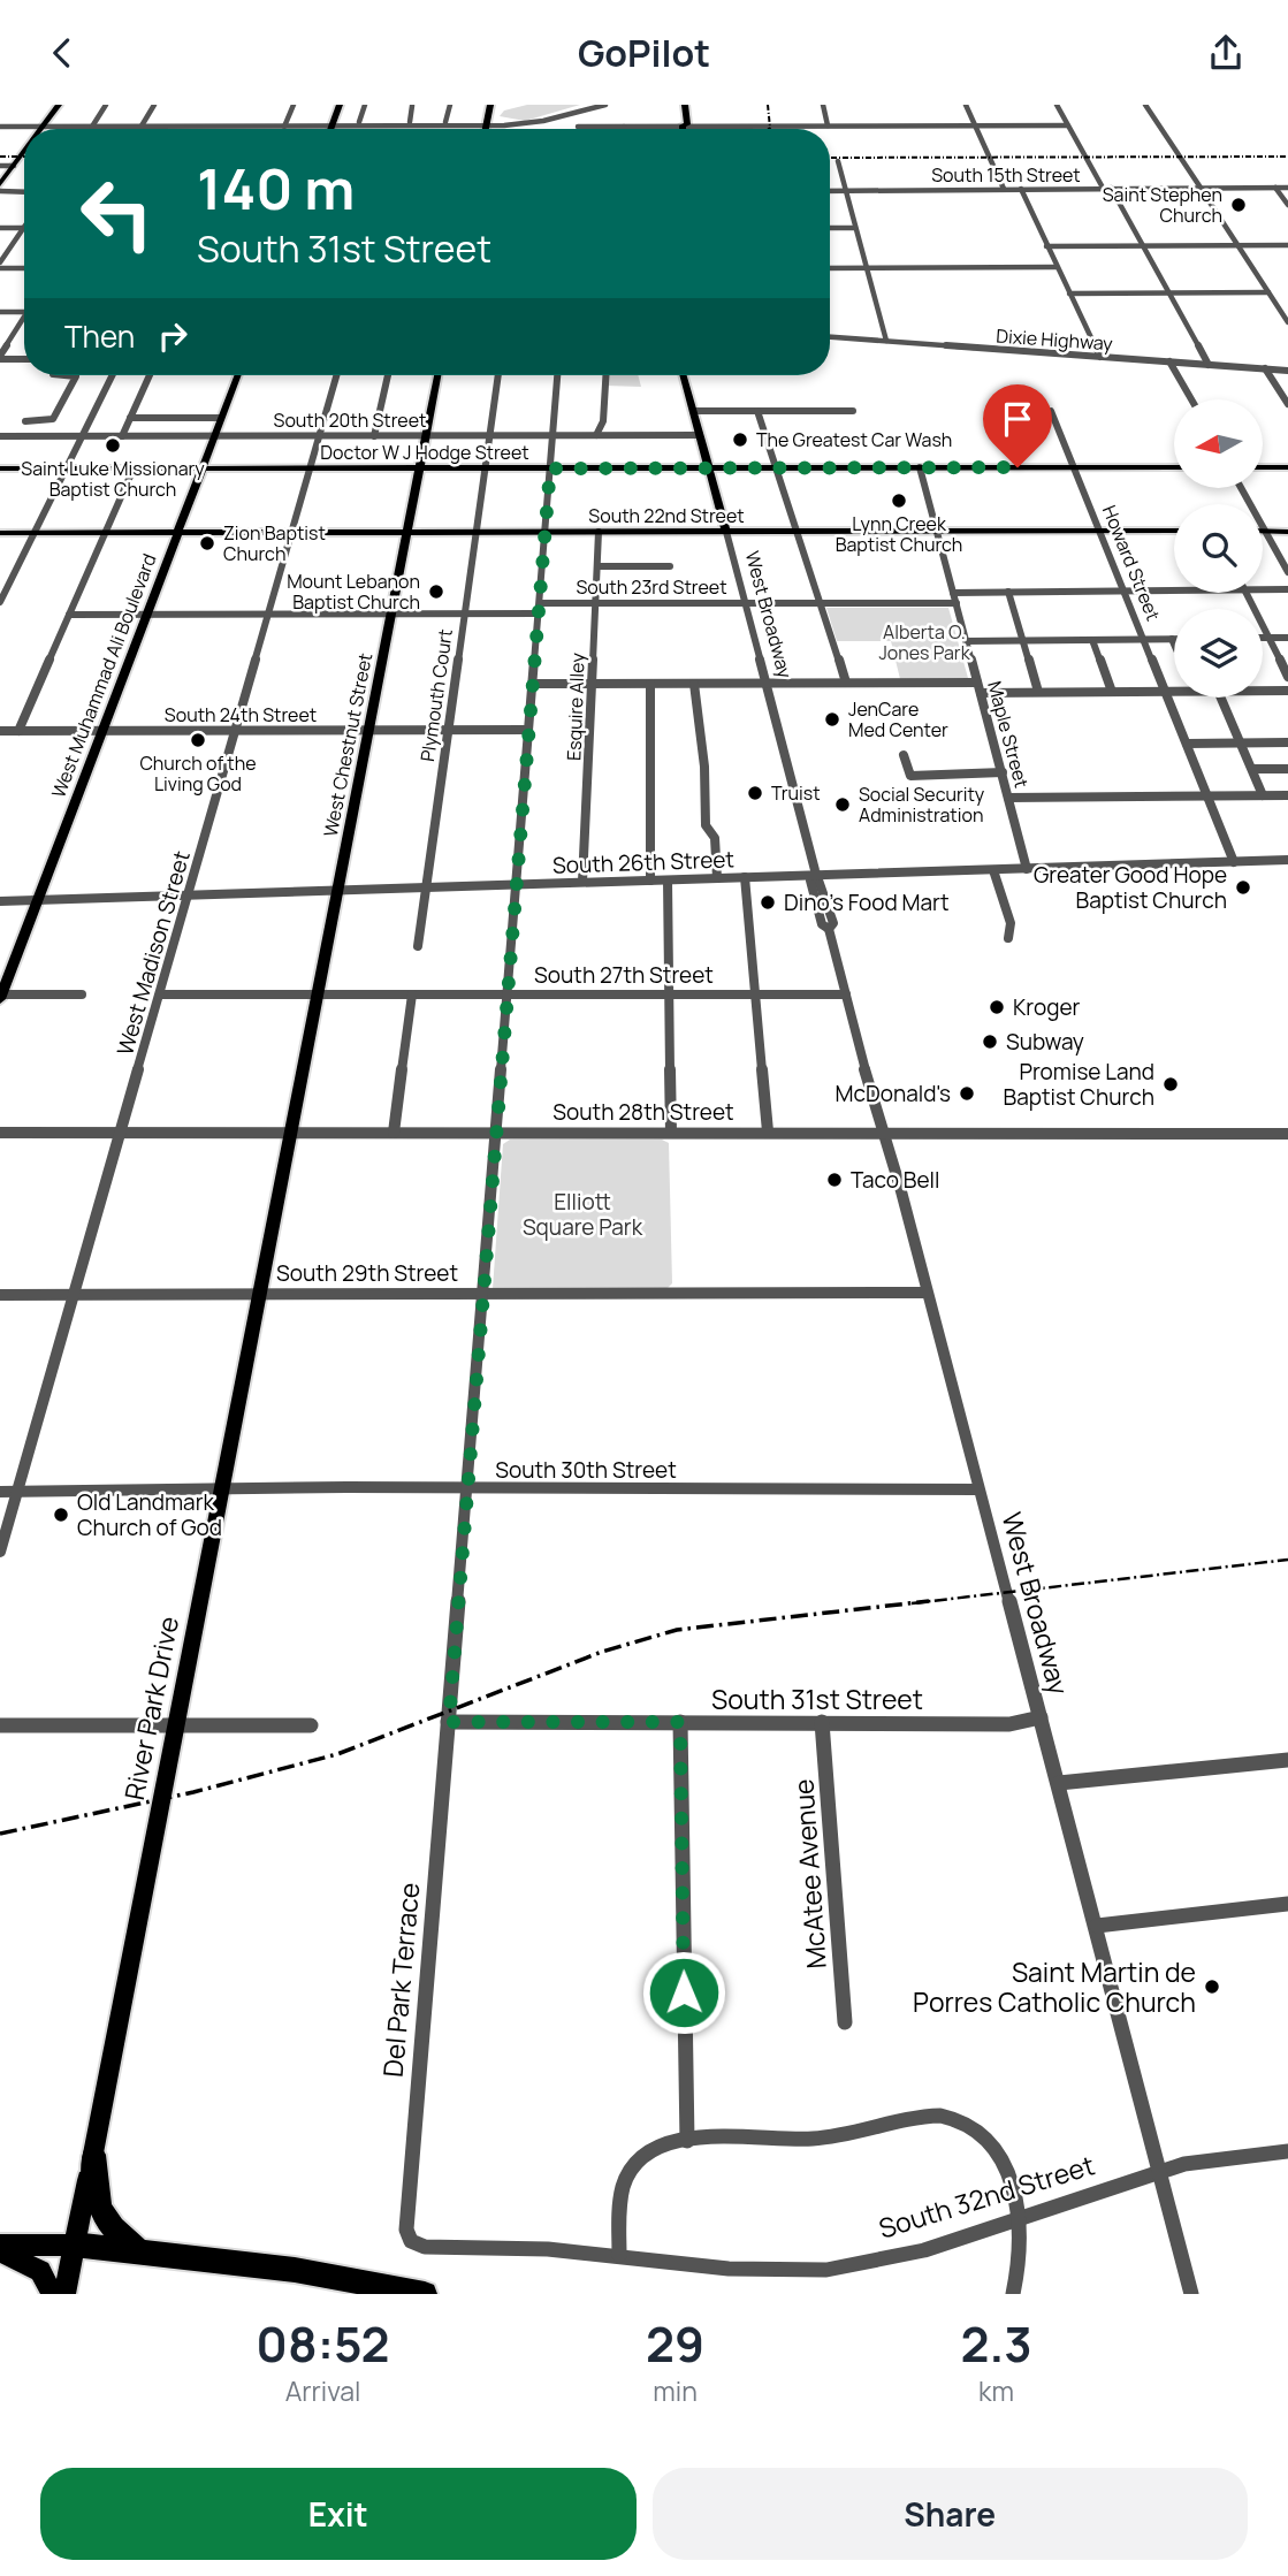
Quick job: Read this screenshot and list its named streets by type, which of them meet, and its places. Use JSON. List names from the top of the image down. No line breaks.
{"streets":{"main road":["Doctor W J Hodge Street","South 22nd Street","West Broadway","West Muhammad Ali Boulevard","West Chestnut Street","River Park Drive"],"street":["South 15th Street","Dixie Highway","South 20th Street","Howard Street","South 23rd Street","Plymouth Court","Esquire Alley","South 24th Street","Maple Street","South 26th Street","West Madison Street","South 27th Street","South 28th Street","South 29th Street","South 30th Street","South 31st Street","McAtee Avenue","Del Park Terrace","South 32nd Street"]},"crossings":[["South 20th Street","West Broadway"],["South 20th Street","West Muhammad Ali Boulevard"],["South 20th Street","Plymouth Court"],["South 20th Street","West Chestnut Street"],["South 20th Street","West Madison Street"],["South 20th Street","Del Park Terrace"],["Doctor W J Hodge Street","Howard Street"],["Doctor W J Hodge Street","West Broadway"],["Doctor W J Hodge Street","West Muhammad Ali Boulevard"],["Doctor W J Hodge Street","Plymouth Court"],["Doctor W J Hodge Street","Maple Street"],["Doctor W J Hodge Street","West Chestnut Street"],["Doctor W J Hodge Street","West Madison Street"],["Doctor W J Hodge Street","Del Park Terrace"],["South 22nd Street","Howard Street"],["South 22nd Street","West Broadway"],["South 22nd Street","West Muhammad Ali Boulevard"],["South 22nd Street","Plymouth Court"],["South 22nd Street","Esquire Alley"],["South 22nd Street","Maple Street"],["South 22nd Street","West Chestnut Street"],["South 22nd Street","West Madison Street"],["South 22nd Street","Del Park Terrace"],["Howard Street","South 26th Street"],["South 23rd Street","West Broadway"],["South 23rd Street","Esquire Alley"],["South 23rd Street","Maple Street"],["South 23rd Street","Del Park Terrace"],["West Broadway","South 26th Street"],["West Broadway","South 27th Street"],["West Broadway","South 28th Street"],["West Broadway","South 29th Street"],["West Broadway","South 30th Street"],["West Broadway","South 31st Street"],["West Broadway","South 32nd Street"],["West Muhammad Ali Boulevard","South 24th Street"],["West Muhammad Ali Boulevard","South 26th Street"],["Plymouth Court","South 24th Street"],["Plymouth Court","South 26th Street"],["Esquire Alley","South 26th Street"],["South 24th Street","West Chestnut Street"],["South 24th Street","West Madison Street"],["South 24th Street","Del Park Terrace"],["Maple Street","South 26th Street"],["West Chestnut Street","South 26th Street"],["West Chestnut Street","South 27th Street"],["West Chestnut Street","South 28th Street"],["West Chestnut Street","River Park Drive"],["South 26th Street","West Madison Street"],["South 26th Street","Del Park Terrace"],["West Madison Street","South 27th Street"],["West Madison Street","South 28th Street"],["West Madison Street","South 29th Street"],["West Madison Street","South 30th Street"],["South 27th Street","Del Park Terrace"],["South 28th Street","River Park Drive"],["South 28th Street","Del Park Terrace"],["South 29th Street","River Park Drive"],["South 29th Street","Del Park Terrace"],["South 30th Street","River Park Drive"],["South 30th Street","Del Park Terrace"],["South 31st Street","McAtee Avenue"],["South 31st Street","Del Park Terrace"],["Del Park Terrace","South 32nd Street"]],"parks":["Alberta O. Jones Park","Elliott Square Park"],"places":["Saint Stephen Church","The Greatest Car Wash","Saint Luke Missionary Baptist Church","Lynn Creek Baptist Church","Zion Baptist Church","Mount Lebanon Baptist Church","JenCare Med Center","Church of the Living God","Truist","Social Security Administration","Greater Good Hope Baptist Church","Dino's Food Mart","Kroger","Subway","Promise Land Baptist Church","McDonald's","Taco Bell","Old Landmark Church of God","Saint Martin de Porres Catholic Church"],"north":"left","page":{"header":"GoPilot","turn":["140 m","South 31st Street"],"then":"Then","eta":["08:52","Arrival","29","min","2.3","km"],"buttons":["Exit","Share"]}}
